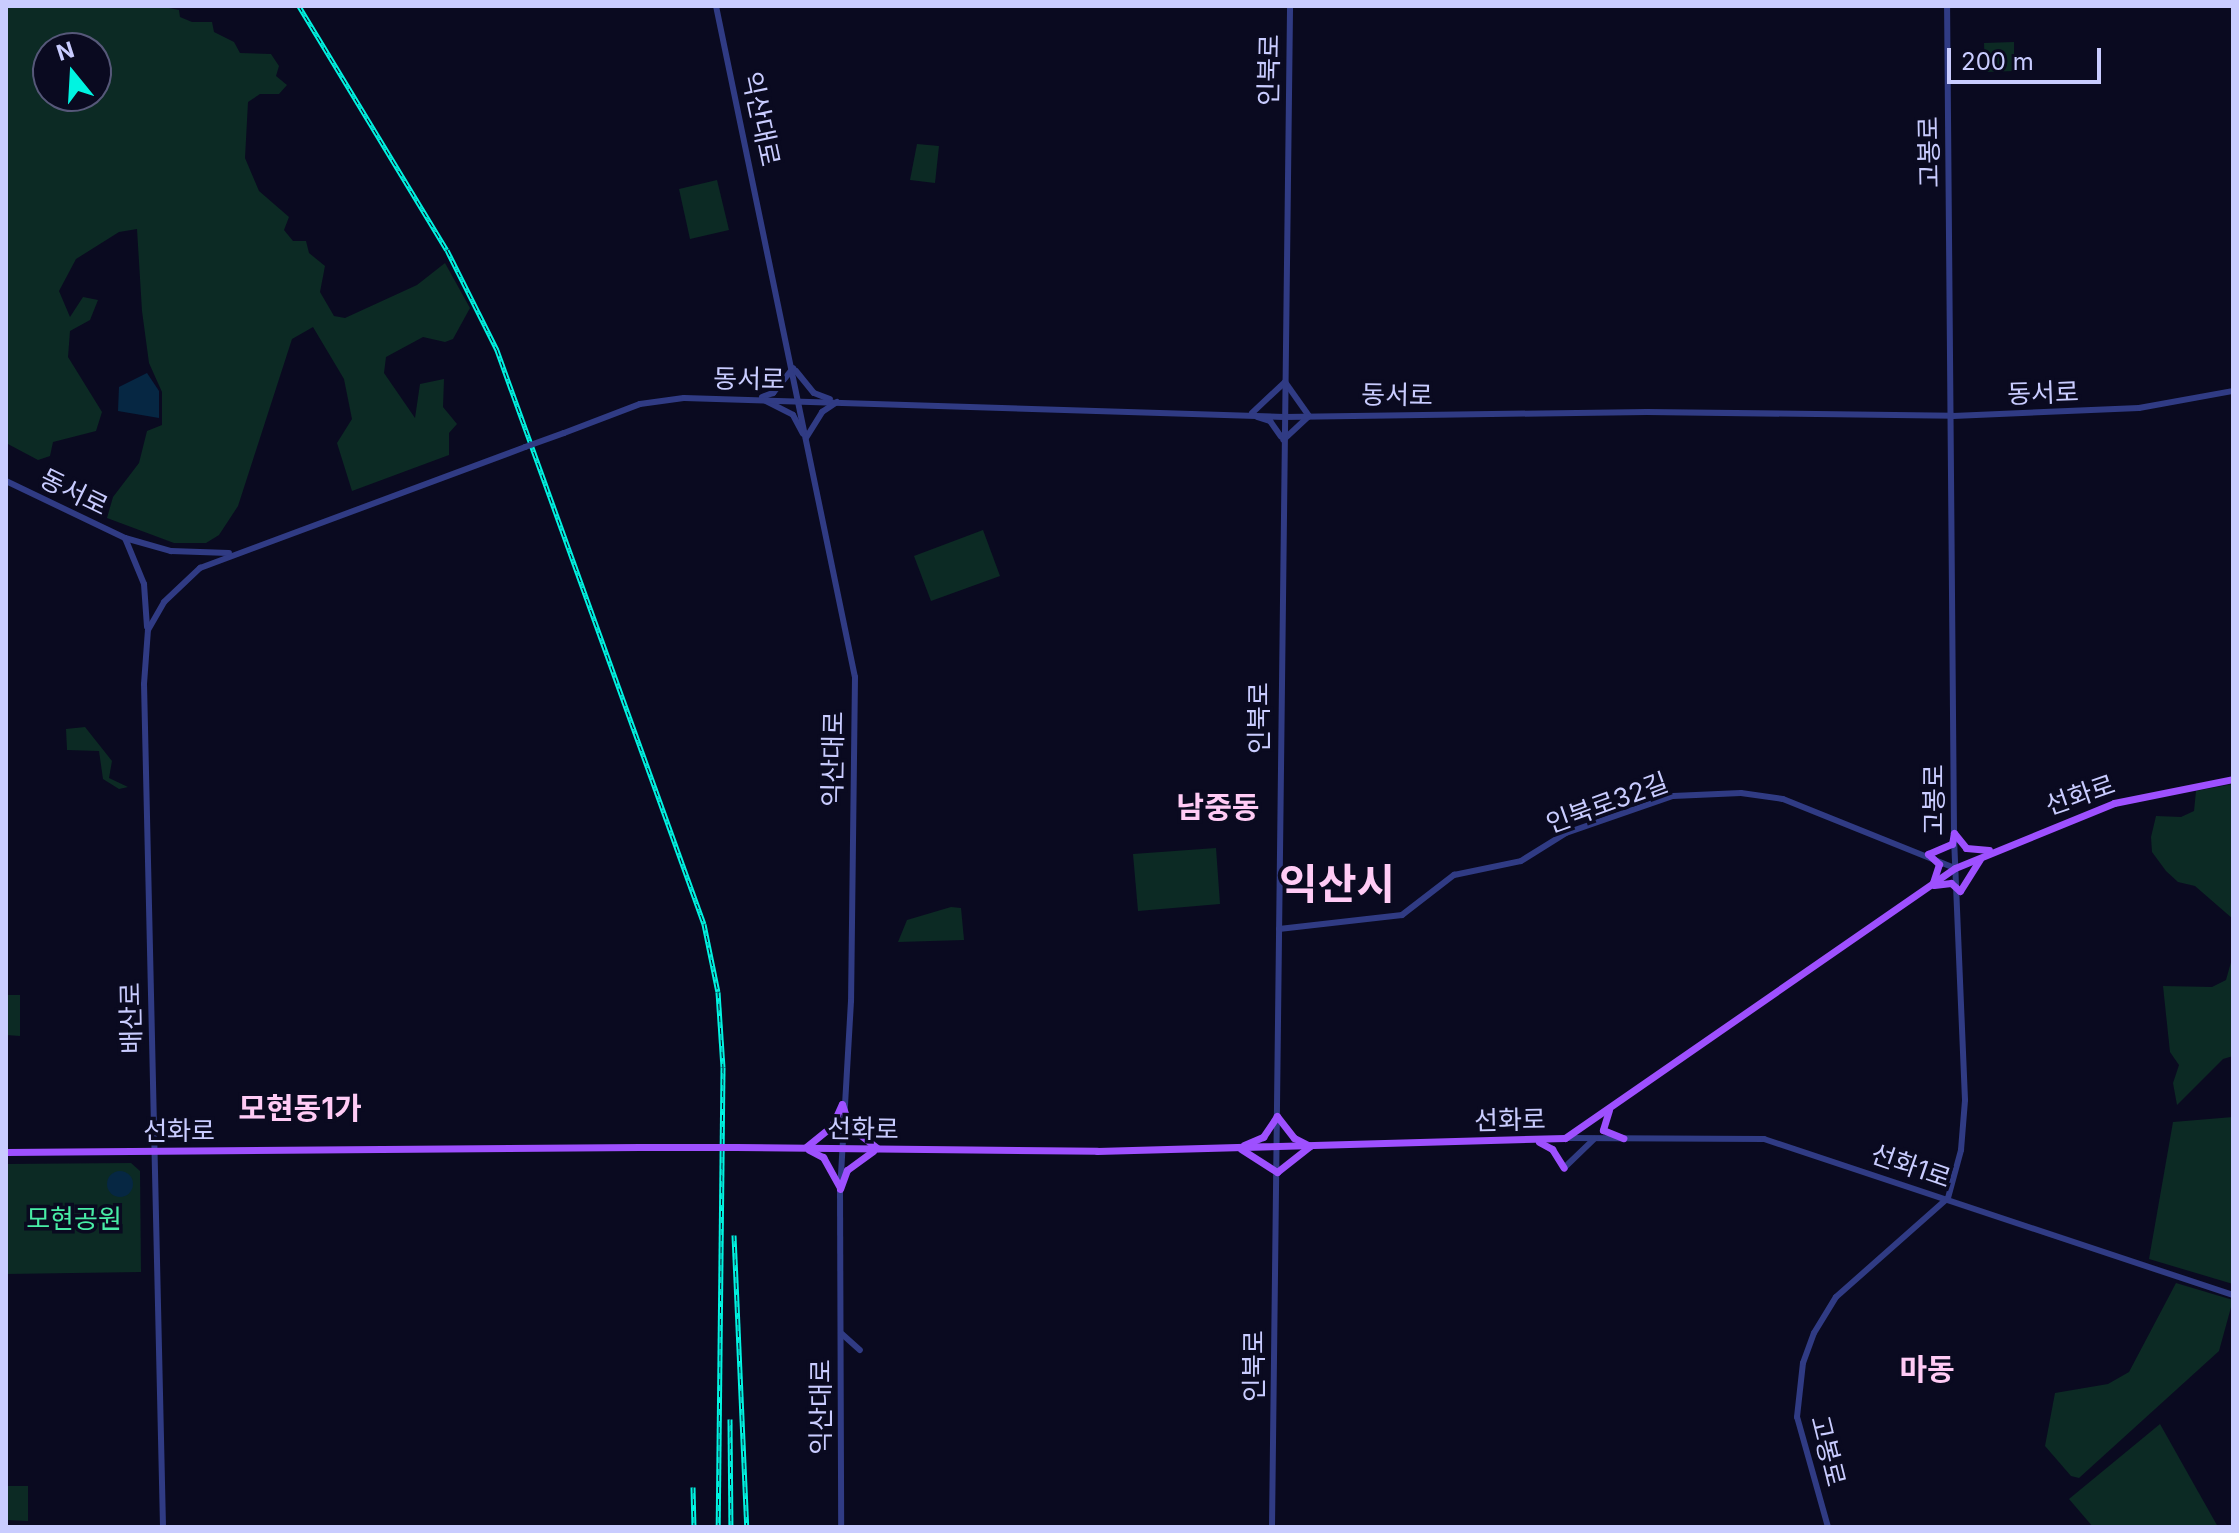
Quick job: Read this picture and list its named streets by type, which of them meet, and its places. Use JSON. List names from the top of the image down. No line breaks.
{"streets":{"main road":["선화로"],"street":["인북로","익산대로","고봉로","동서로","인북로32길","배산로","선화1로"]},"crossings":[["인북로","동서로"],["인북로","선화로"],["인북로","인북로32길"],["익산대로","동서로"],["익산대로","선화로"],["고봉로","동서로"],["고봉로","선화로"],["고봉로","인북로32길"],["고봉로","선화1로"],["동서로","배산로"],["선화로","인북로32길"],["선화로","배산로"],["선화로","선화1로"]],"districts":["남중동","익산시","모현동1가","마동"],"parks":["모현공원"],"scale_bar":"200 m","north":"top"}
